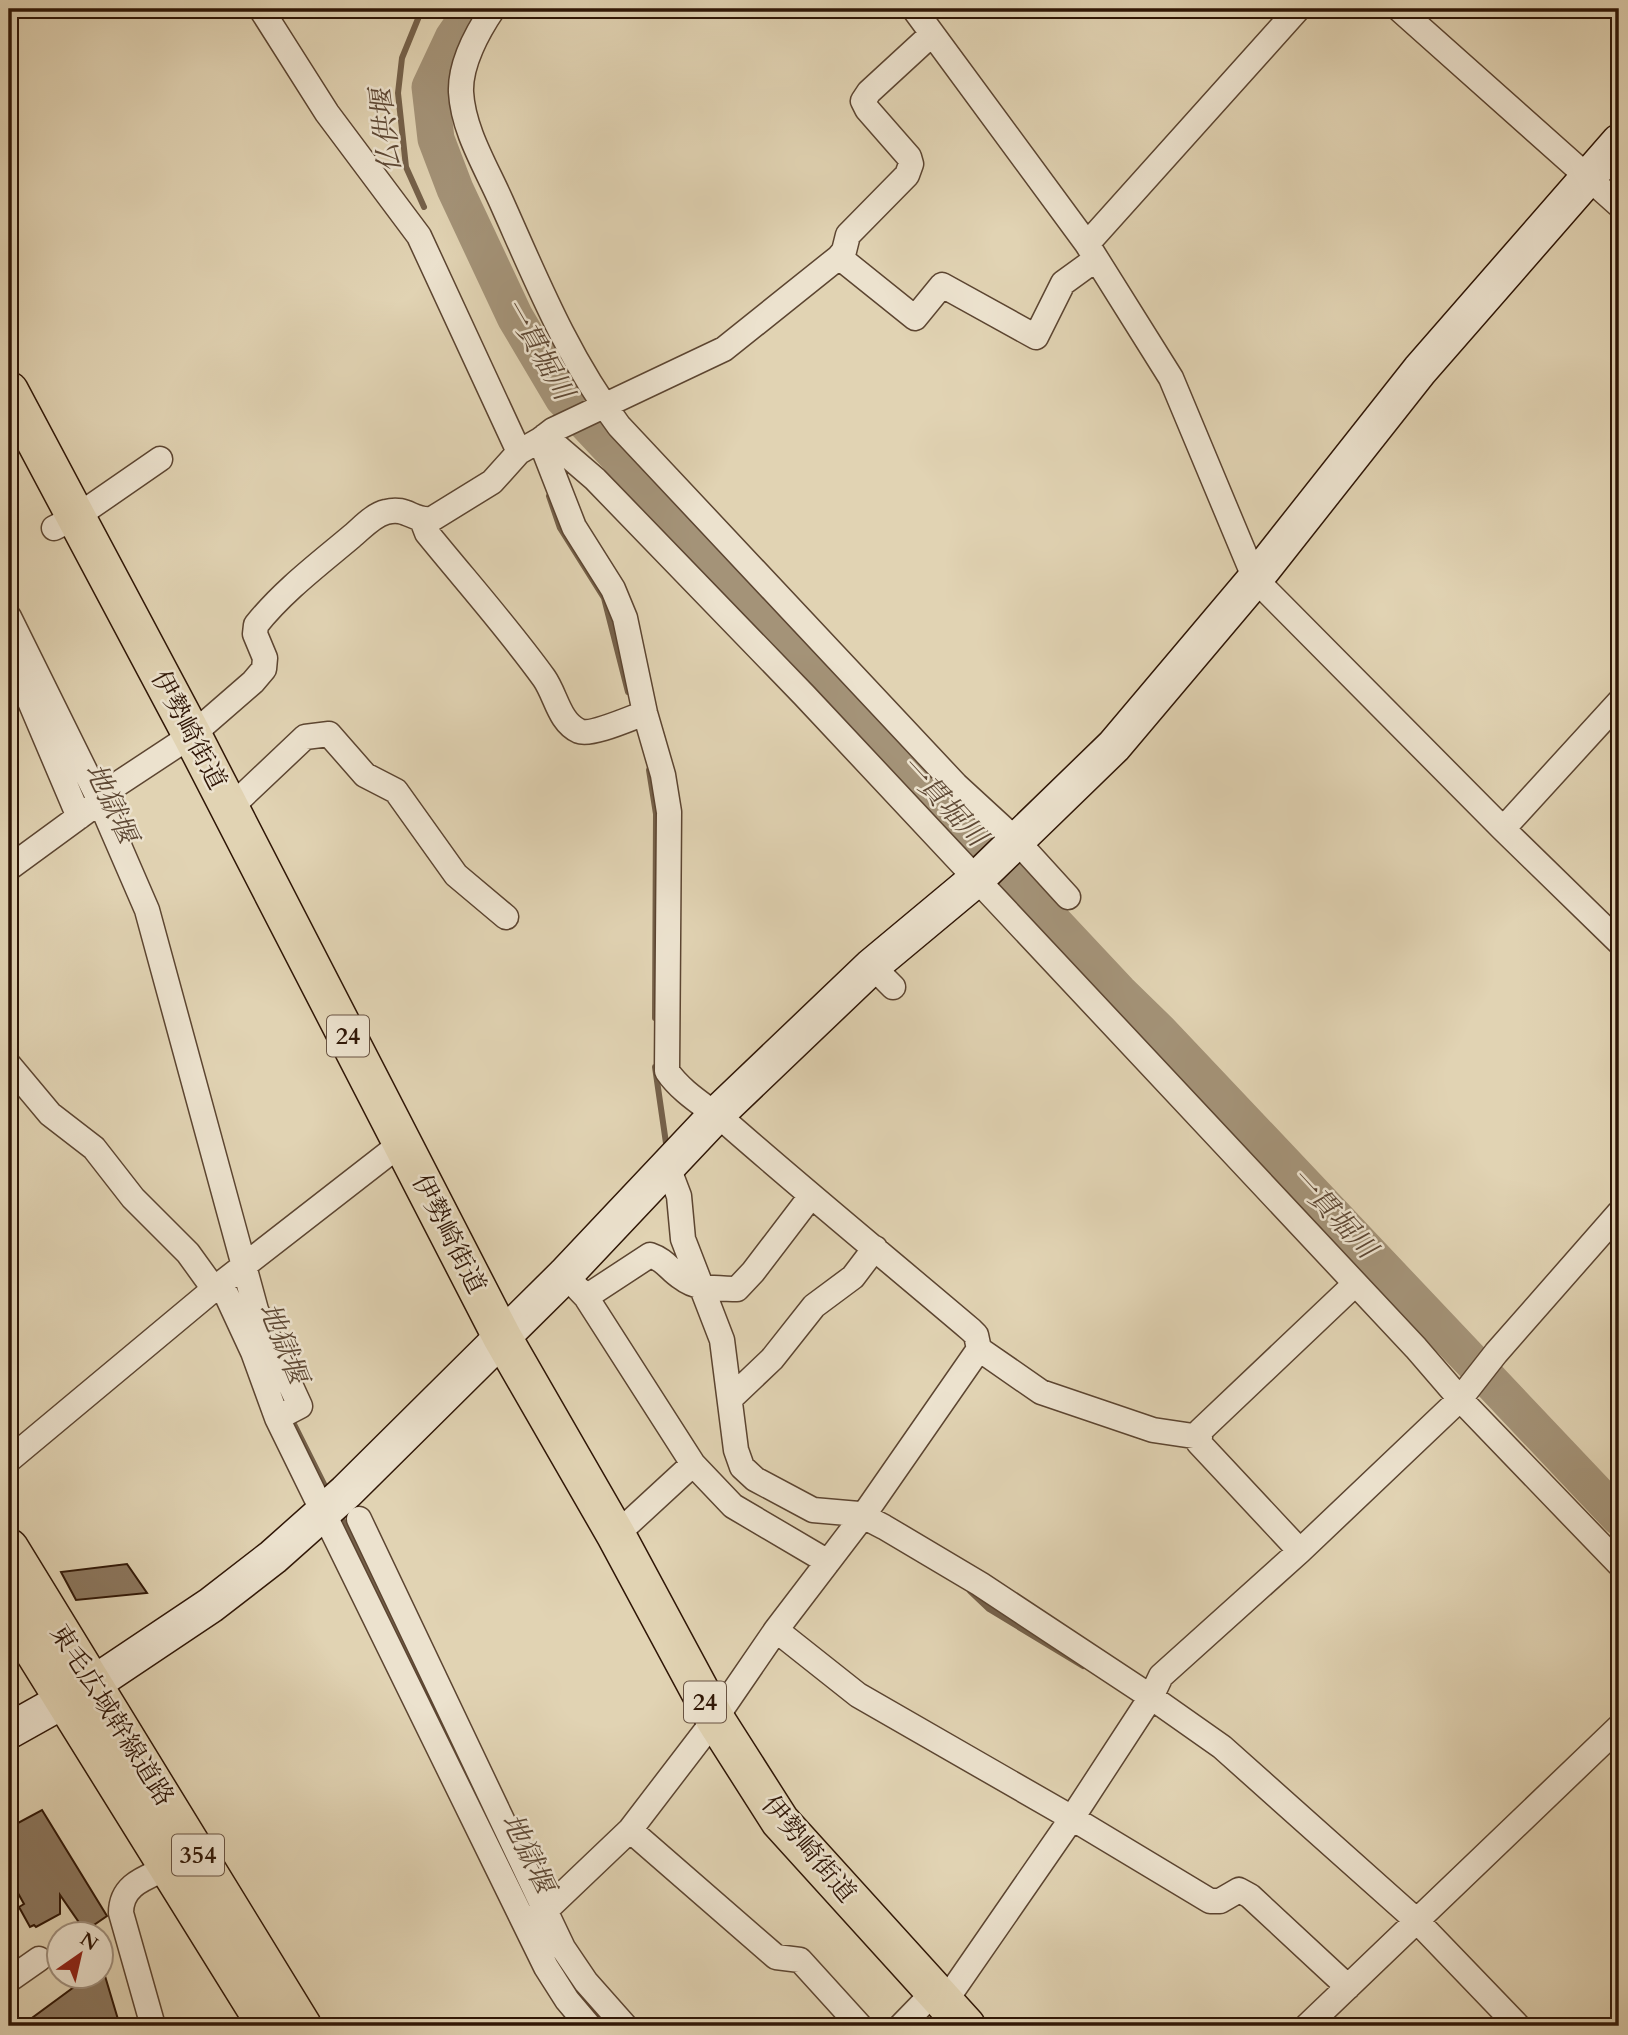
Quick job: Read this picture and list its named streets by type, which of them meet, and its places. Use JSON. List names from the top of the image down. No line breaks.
{"streets":{"main road":["伊勢崎街道","24","東毛広域幹線道路","354"]},"water":["仏供堰","一貫堀川","地獄堰"],"north":"top right"}
